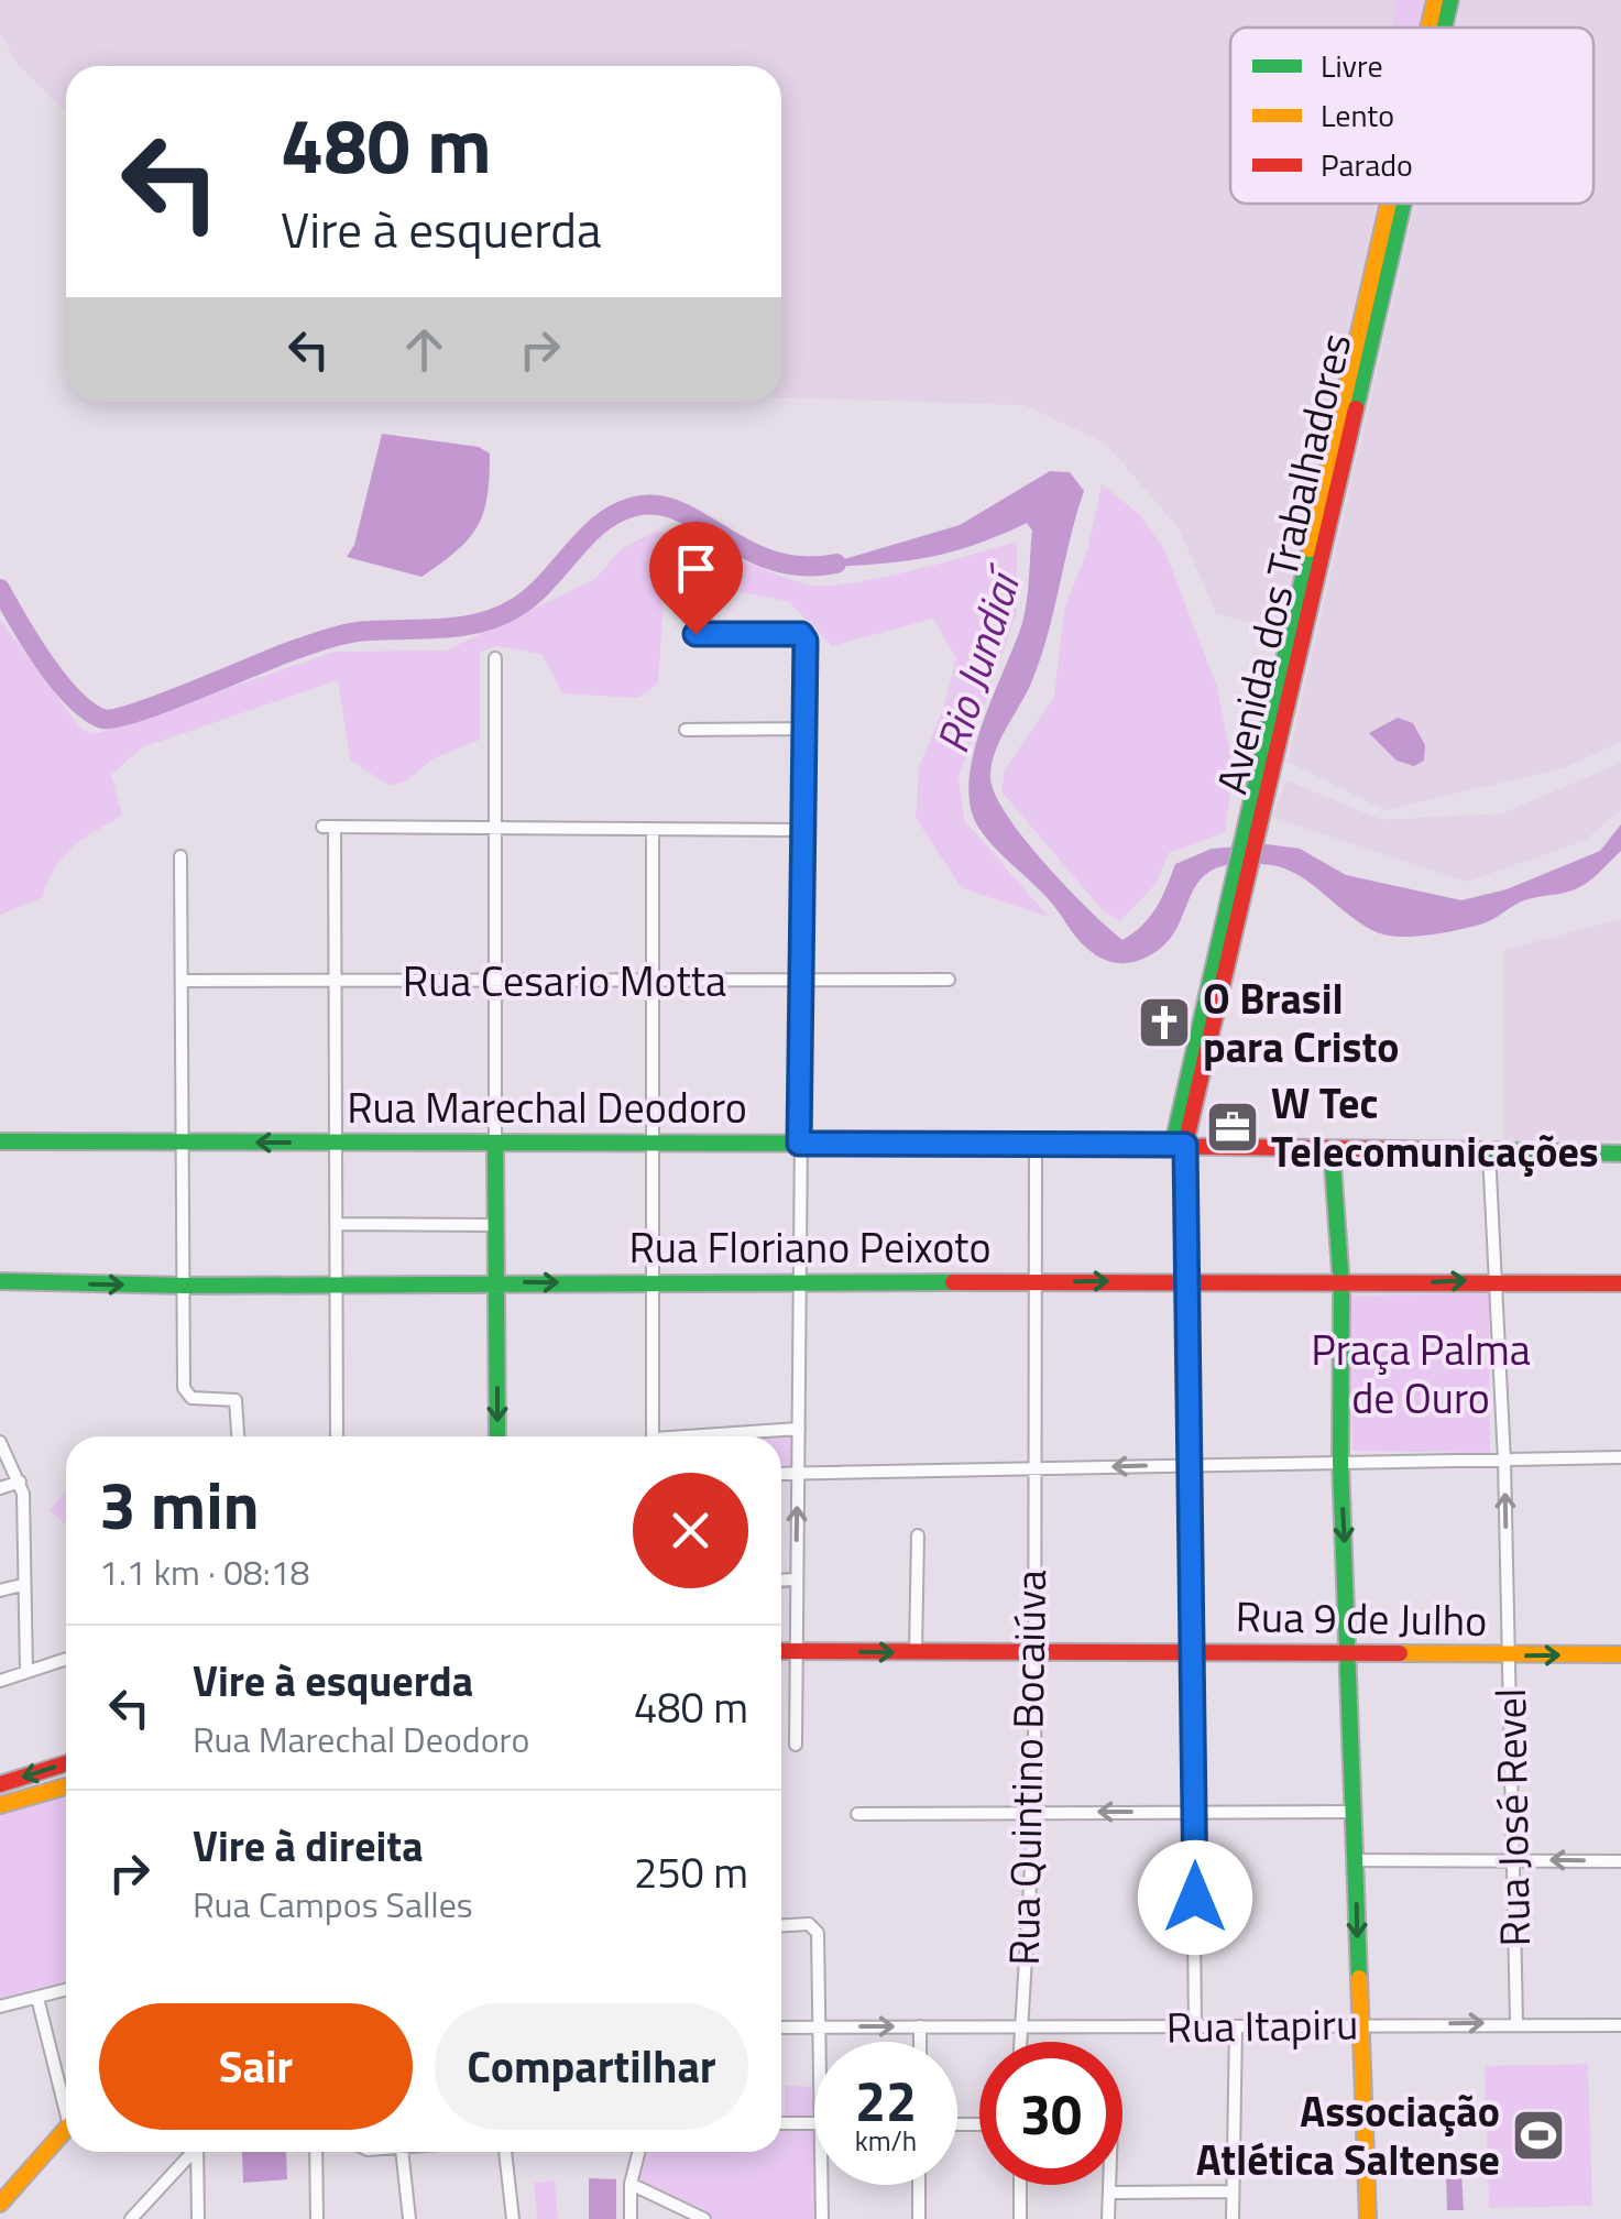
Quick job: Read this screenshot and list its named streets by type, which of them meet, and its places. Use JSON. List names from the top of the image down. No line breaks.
{"streets":{"main road":["Avenida dos Trabalhadores","Rua Marechal Deodoro","Rua Floriano Peixoto","Rua 9 de Julho"],"street":["Rua Cesario Motta","Rua Quintino Bocaiúva","Rua José Revel","Rua Itapiru"]},"crossings":[["Avenida dos Trabalhadores","Rua Marechal Deodoro"],["Rua Marechal Deodoro","Rua Quintino Bocaiúva"],["Rua Marechal Deodoro","Rua José Revel"],["Rua Floriano Peixoto","Rua Quintino Bocaiúva"],["Rua Floriano Peixoto","Rua José Revel"],["Rua 9 de Julho","Rua Quintino Bocaiúva"],["Rua 9 de Julho","Rua José Revel"],["Rua Quintino Bocaiúva","Rua Itapiru"],["Rua José Revel","Rua Itapiru"]],"one_way":["Rua Floriano Peixoto"],"water":["Rio Jundiaí"],"parks":["Praça Palma de Ouro"],"places":{"church":["O Brasil para Cristo"],"office":["W Tec Telecomunicações"],"sports":["Associação Atlética Saltense"]},"legend":["Livre","Lento","Parado"],"page":{"turn":["480 m","Vire à esquerda"],"heading":["3 min","1.1 km · 08:18"],"list":[{"name":"Vire à esquerda","note":"Rua Marechal Deodoro","value":"480 m"},{"name":"Vire à direita","note":"Rua Campos Salles","value":"250 m"}],"buttons":["Sair","Compartilhar"],"speed":"22 km/h","limit":"30"}}
